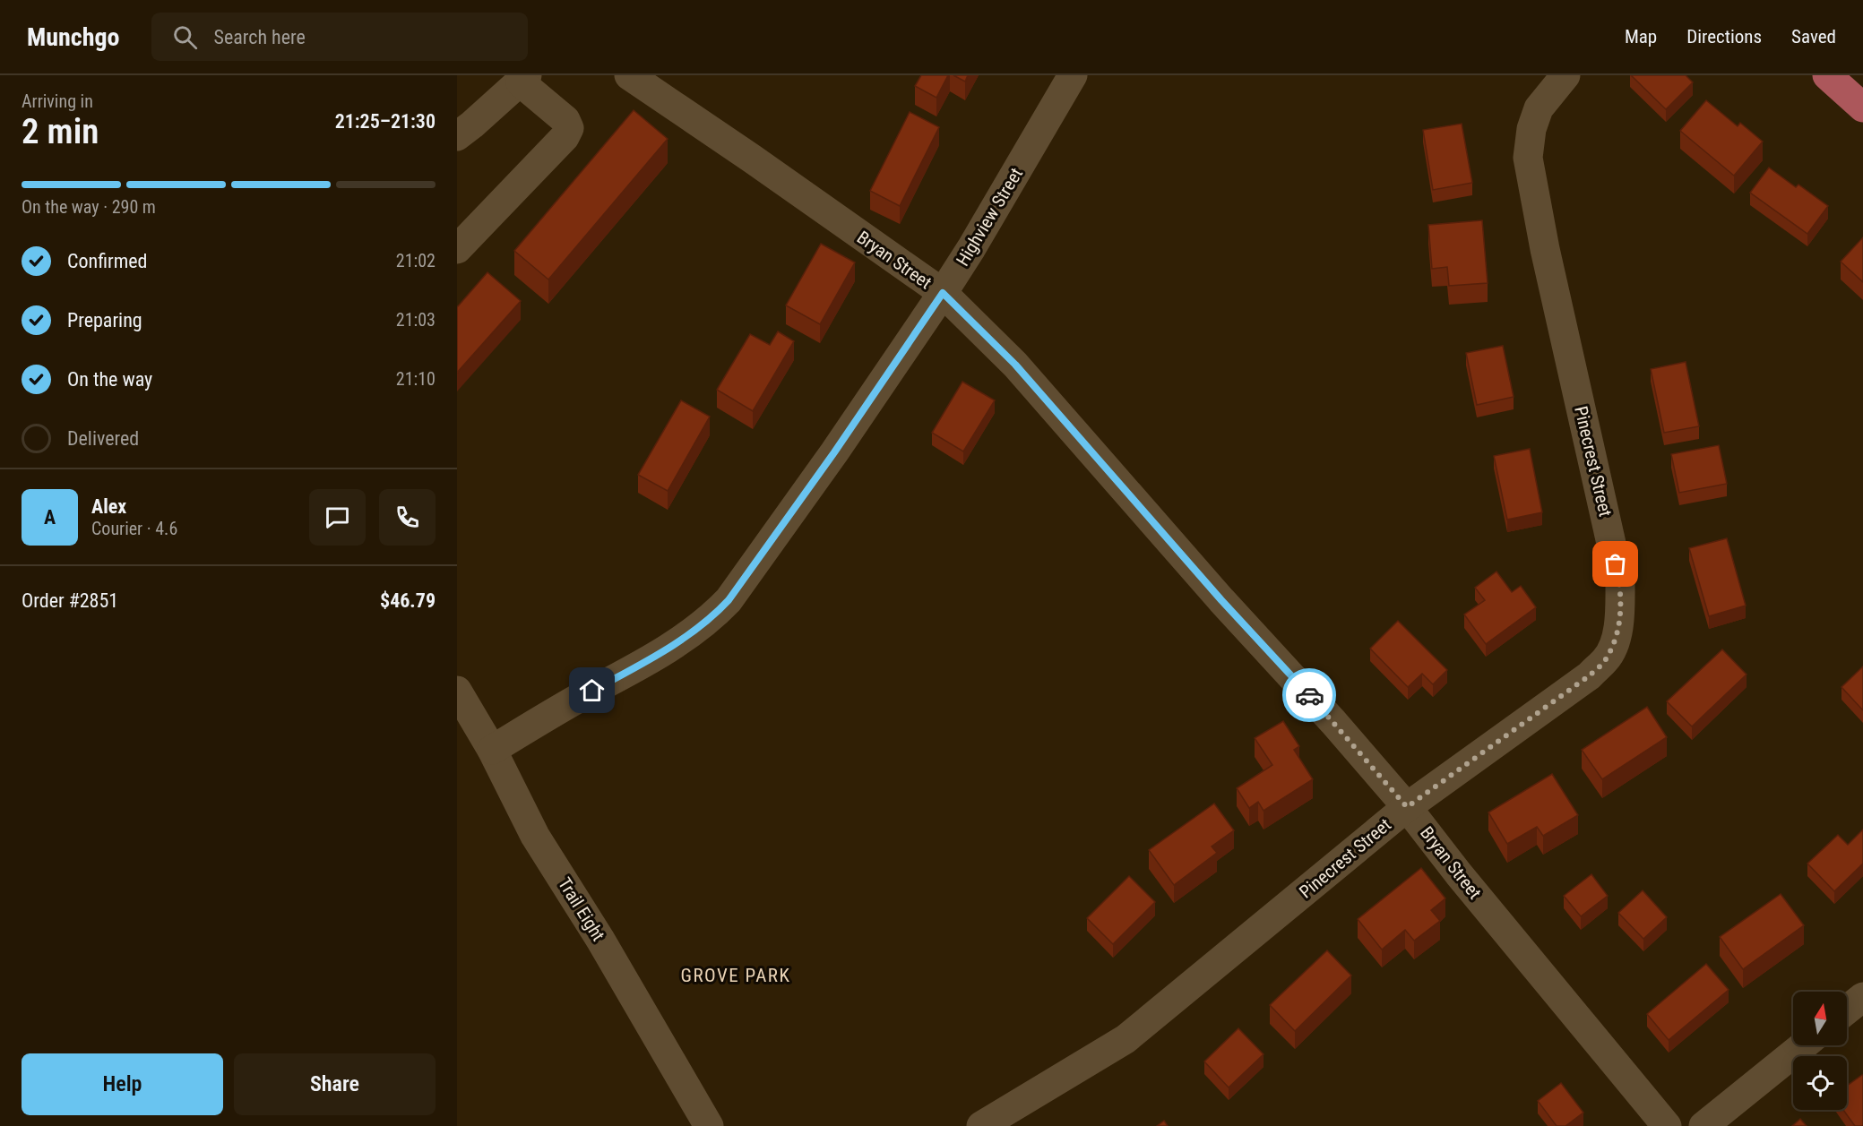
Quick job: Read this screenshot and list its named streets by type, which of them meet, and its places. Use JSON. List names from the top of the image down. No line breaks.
{"streets":{"street":["Highview Street","Bryan Street","Pinecrest Street","Trail Eight"]},"crossings":[["Highview Street","Bryan Street"],["Highview Street","Trail Eight"],["Bryan Street","Pinecrest Street"]],"districts":["GROVE PARK"],"north":"top","page":{"header":"Munchgo","search":"Search here","nav":["Map","Directions","Saved"],"heading":["2 min","Arriving in","21:25–21:30"],"panel":["Alex","Courier · 4.6","Order #2851","$46.79"],"bar":"On the way · 290 m","list":[["Confirmed","21:02"],["Preparing","21:03"],["On the way","21:10"],"Delivered"],"round":"A","buttons":["Help","Share"]}}
